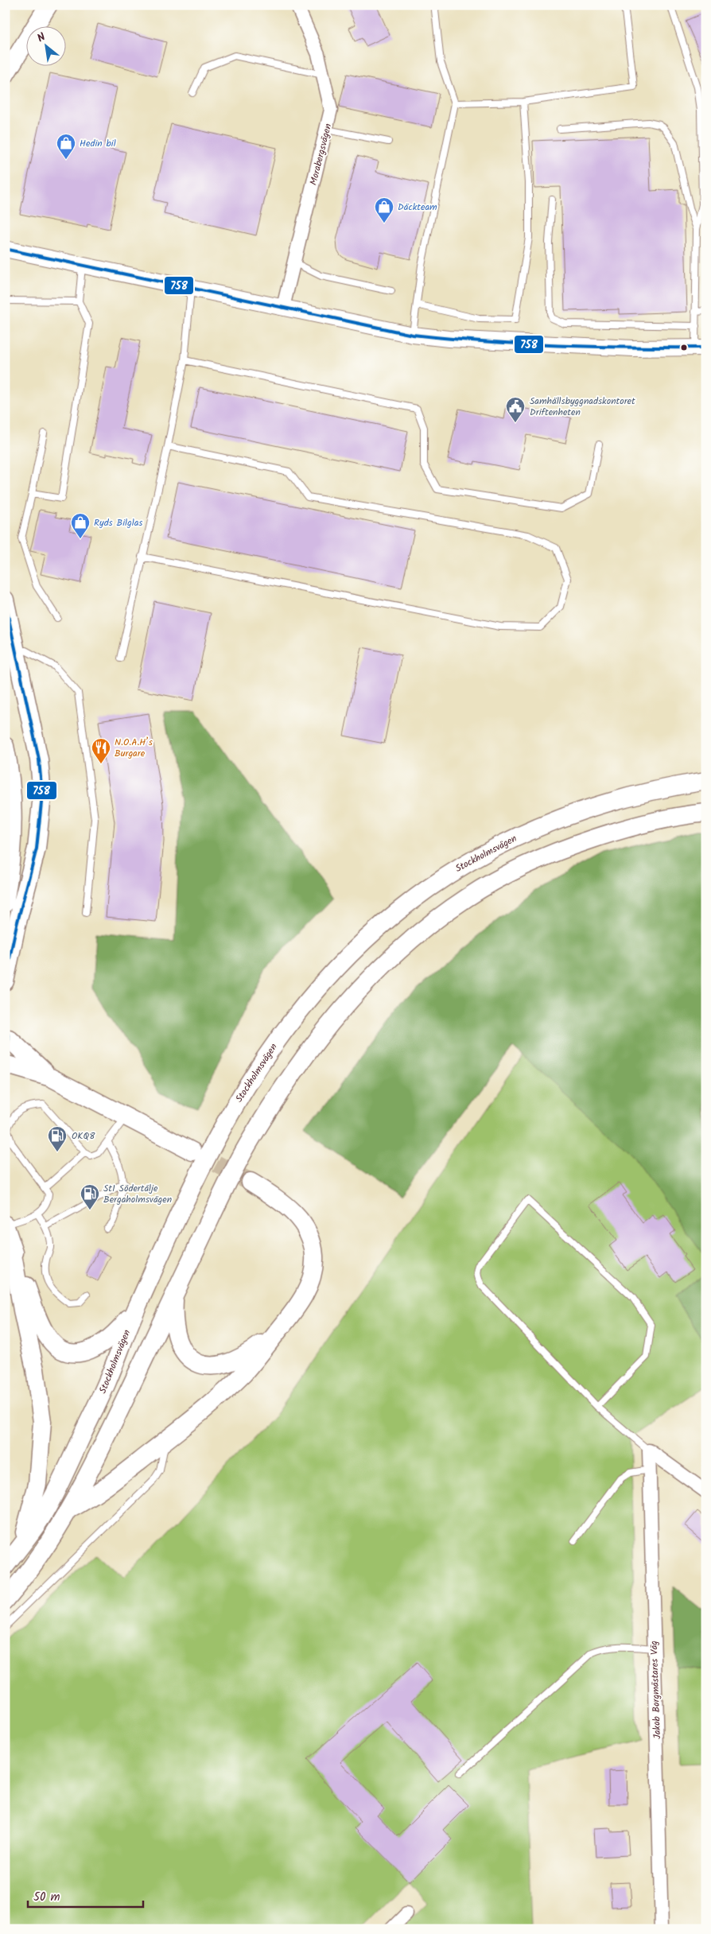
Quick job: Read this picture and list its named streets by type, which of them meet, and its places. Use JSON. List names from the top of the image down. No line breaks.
{"streets":{"main road":["Stockholmsvägen"],"street":["Morabergsvägen","Jakob Borgmästares Väg"]},"places":{"shop":["Hedin bil","Däckteam","Ryds Bilglas"],"public building":["Samhällsbyggnadskontoret Driftenheten"],"restaurant":["N.O.A.H’s Burgare"],"fuel station":["OKQ8","St1 Södertälje Bergaholmsvägen"]},"lines":["transit line 758"],"scale_bar":"50 m","north":"top left"}
